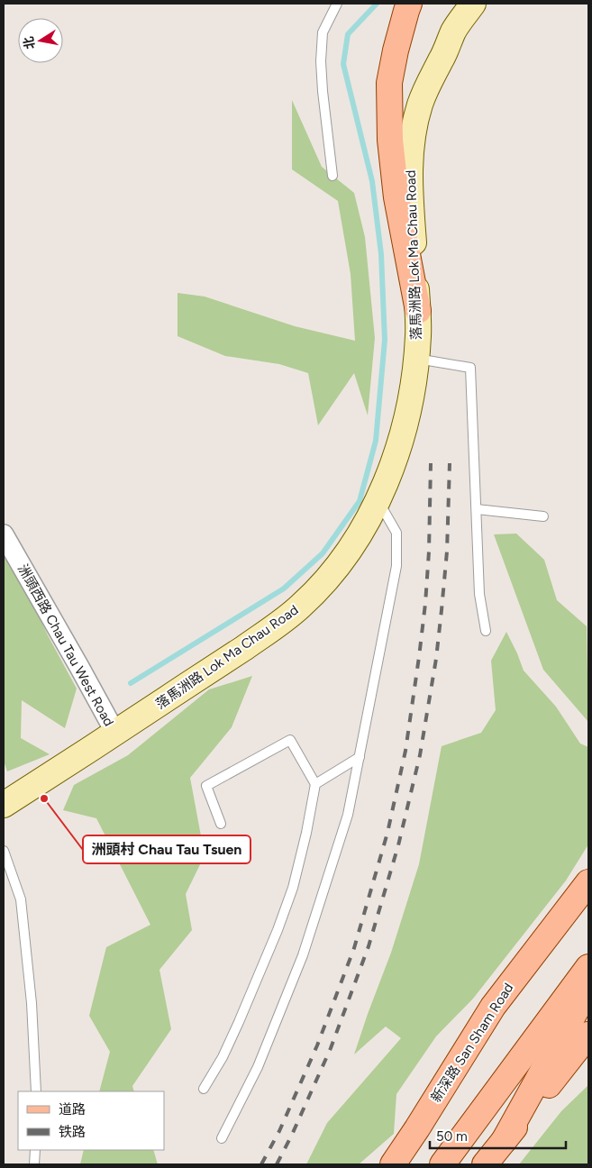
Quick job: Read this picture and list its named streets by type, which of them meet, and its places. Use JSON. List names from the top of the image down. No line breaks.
{"streets":{"main road":["新深路 San Sham Road"],"street":["落馬洲路 Lok Ma Chau Road","洲頭西路 Chau Tau West Road"]},"crossings":[["落馬洲路 Lok Ma Chau Road","洲頭西路 Chau Tau West Road"]],"places":["洲頭村 Chau Tau Tsuen"],"legend":["道路","铁路"],"scale_bar":"50 m","north":"left"}
